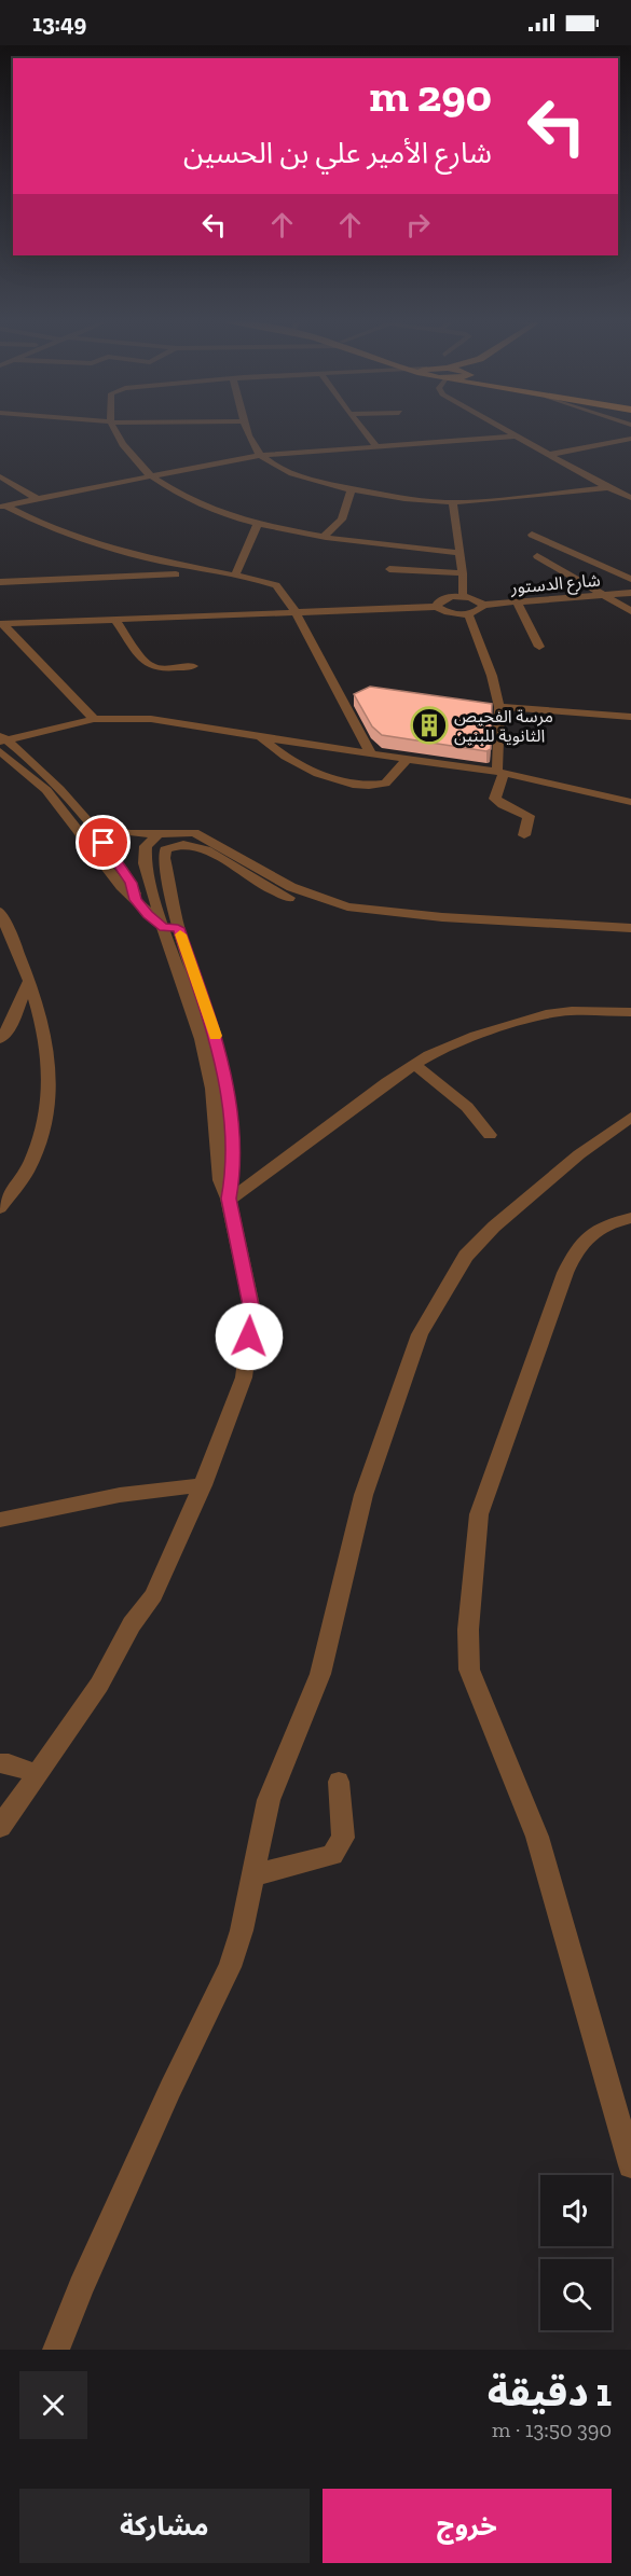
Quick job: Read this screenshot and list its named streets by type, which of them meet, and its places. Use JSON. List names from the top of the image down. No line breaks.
{"streets":{"street":["شارع الدستور"]},"places":{"building":["مرسة الفحيص الثانوية للبنين"]},"page":{"status":"13:49","turn":["290 m","شارع الأمير علي بن الحسين"],"heading":["1 دقيقة","390 m · 13:50"],"buttons":["خروج","مشاركة"]}}
